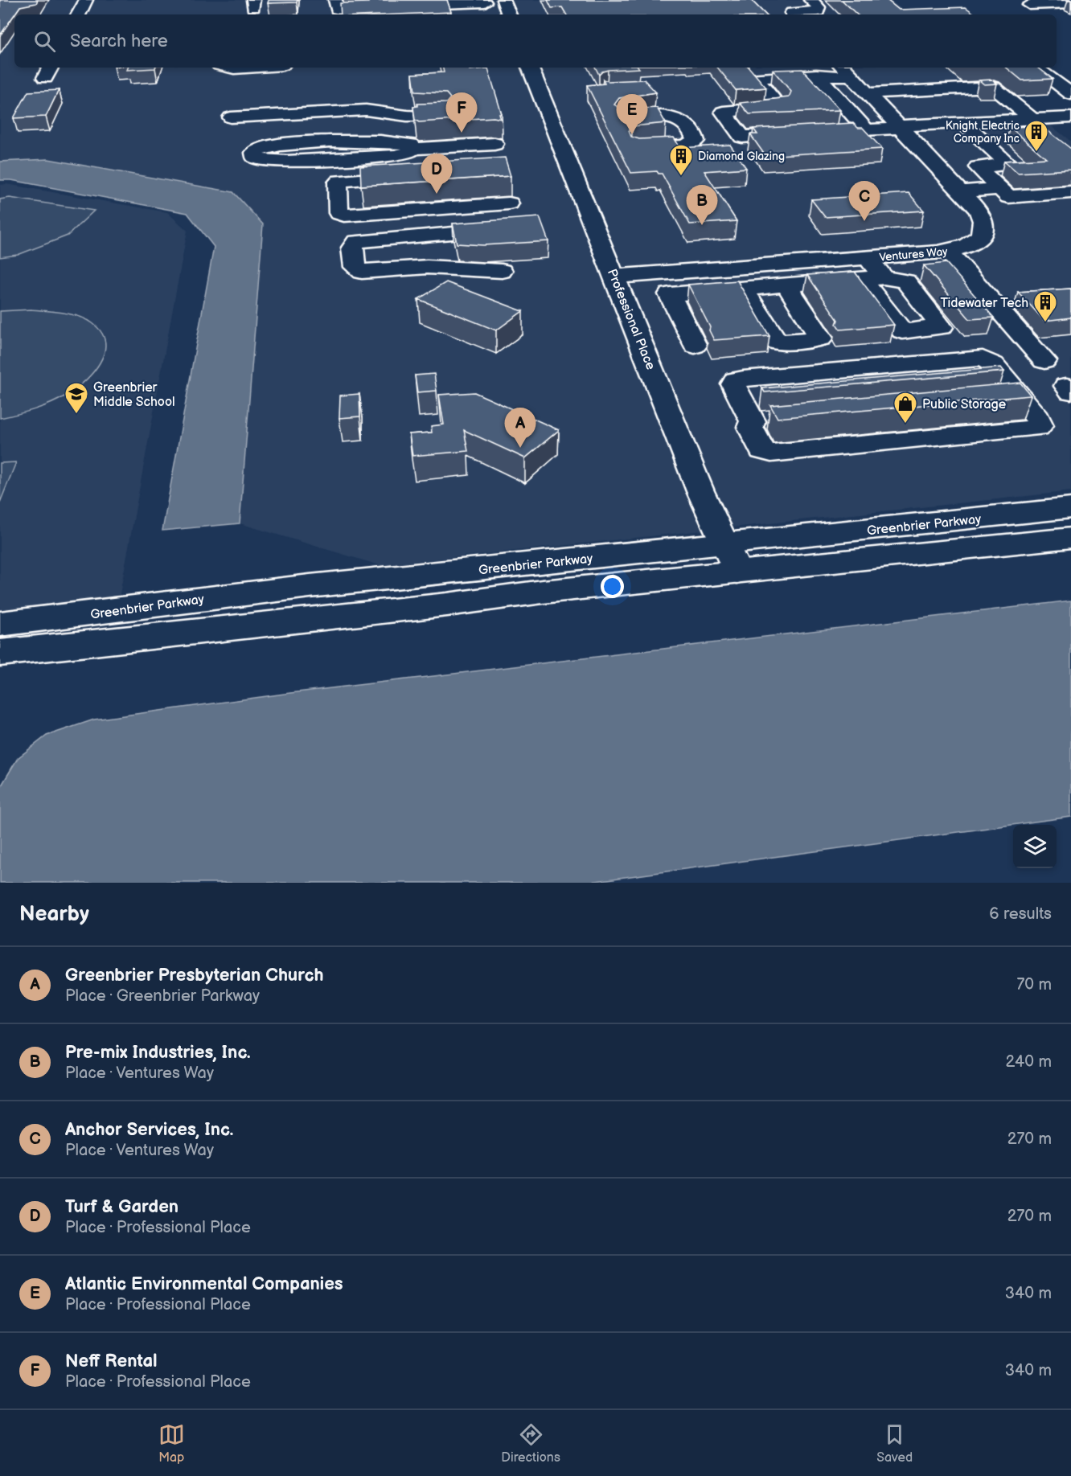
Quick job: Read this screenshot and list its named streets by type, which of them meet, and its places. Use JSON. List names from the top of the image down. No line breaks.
{"streets":{"street":["Ventures Way","Professional Place","Greenbrier Parkway"]},"crossings":[["Ventures Way","Professional Place"],["Professional Place","Greenbrier Parkway"]],"places":{"building":["Knight Electric Company Inc","Diamond Glazing","Tidewater Tech"],"school or university":["Greenbrier Middle School"],"shop":["Public Storage"]},"page":{"search":"Search here","pins":["F","E","D","C","B","A"],"heading":["Nearby","6 results"],"list":[{"mark":"A","name":"Greenbrier Presbyterian Church","note":"Place · Greenbrier Parkway","value":"70 m"},{"mark":"B","name":"Pre-mix Industries, Inc.","note":"Place · Ventures Way","value":"240 m"},{"mark":"C","name":"Anchor Services, Inc.","note":"Place · Ventures Way","value":"270 m"},{"mark":"D","name":"Turf & Garden","note":"Place · Professional Place","value":"270 m"},{"mark":"E","name":"Atlantic Environmental Companies","note":"Place · Professional Place","value":"340 m"},{"mark":"F","name":"Neff Rental","note":"Place · Professional Place","value":"340 m"}],"nav":["Map","Directions","Saved"]}}
